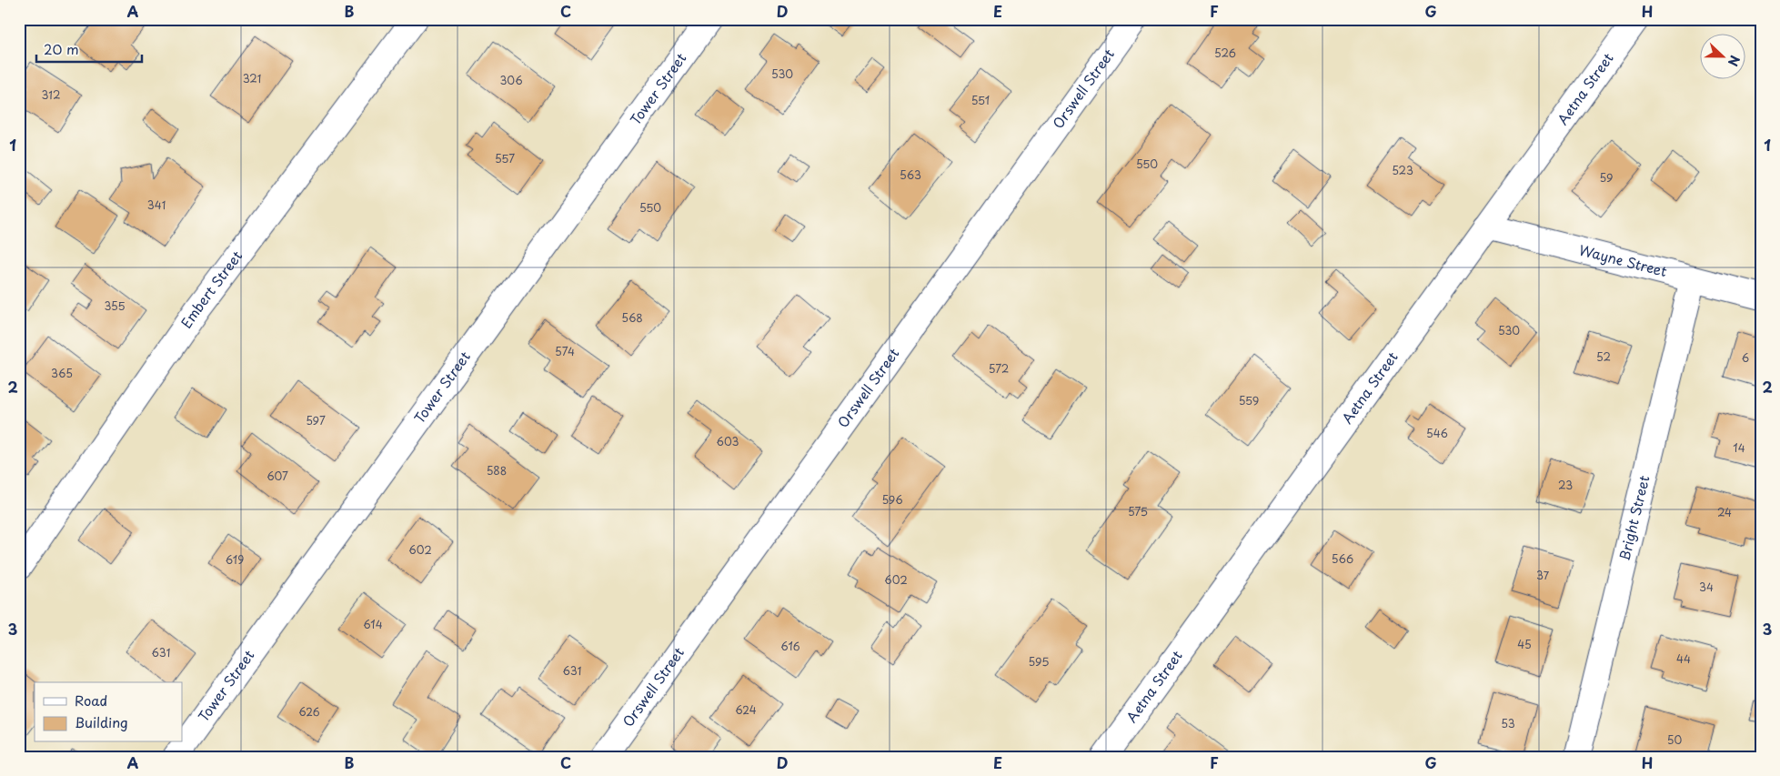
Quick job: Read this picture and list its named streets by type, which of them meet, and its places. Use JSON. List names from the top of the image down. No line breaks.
{"streets":{"street":["Orswell Street","Tower Street","Aetna Street","Wayne Street","Embert Street","Bright Street"]},"crossings":[["Aetna Street","Wayne Street"],["Wayne Street","Bright Street"]],"house_numbers":["526","530","321","306","312","551","557","550","523","563","59","341","550","355","568","530","574","52","6","572","365","559","597","546","603","14","588","607","23","596","575","24","602","566","619","37","602","34","614","45","616","631","44","595","631","624","626","53","50"],"legend":["Road","Building"],"scale_bar":"20 m","north":"right","grid":{"columns":["A","B","C","D","E","F","G","H"],"rows":["1","2","3"]}}
